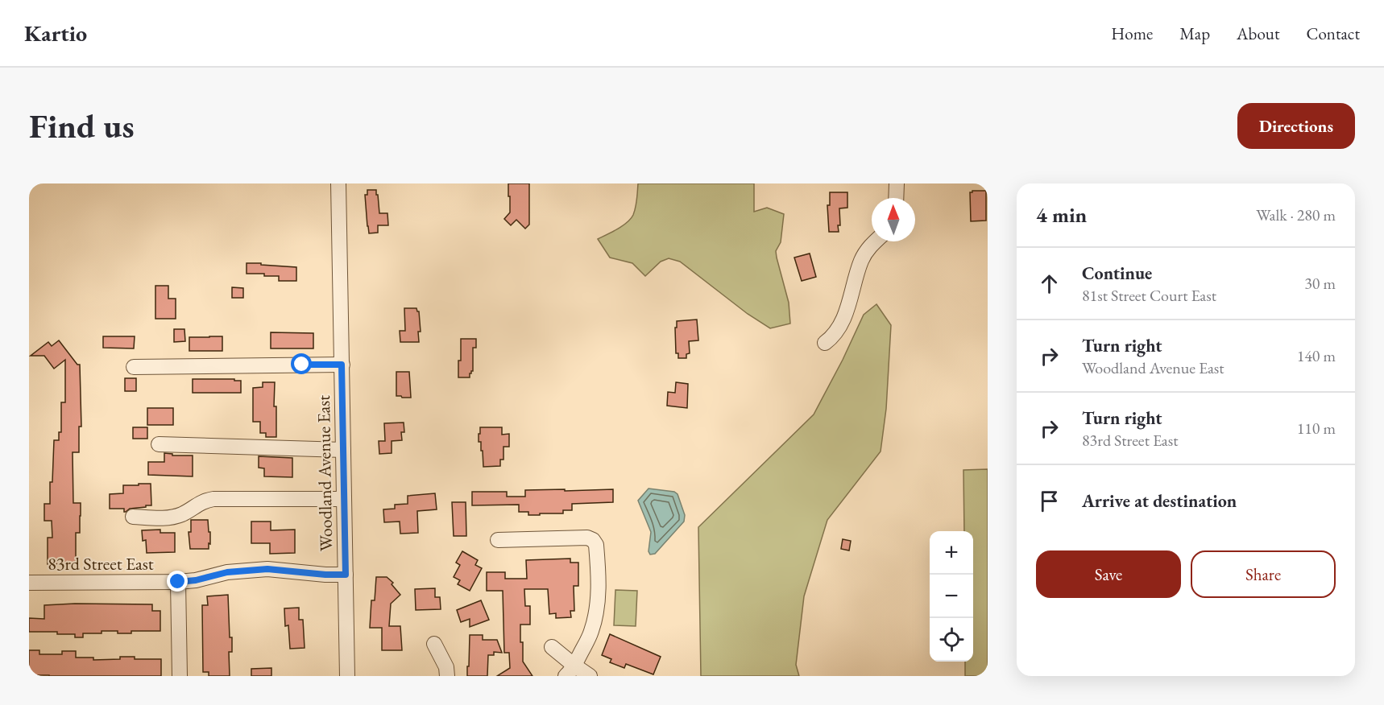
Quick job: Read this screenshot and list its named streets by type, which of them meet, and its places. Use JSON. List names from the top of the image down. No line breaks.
{"streets":{"street":["Woodland Avenue East","83rd Street East"]},"crossings":[["Woodland Avenue East","83rd Street East"]],"north":"top","page":{"header":"Kartio","nav":["Home","Map","About","Contact"],"buttons":["Directions",["Save","Share"]],"title":"Find us","heading":["4 min","Walk · 280 m"],"list":[["Continue","81st Street Court East","30 m"],["Turn right","Woodland Avenue East","140 m"],["Turn right","83rd Street East","110 m"],"Arrive at destination"],"map_buttons":["+","−"]}}
